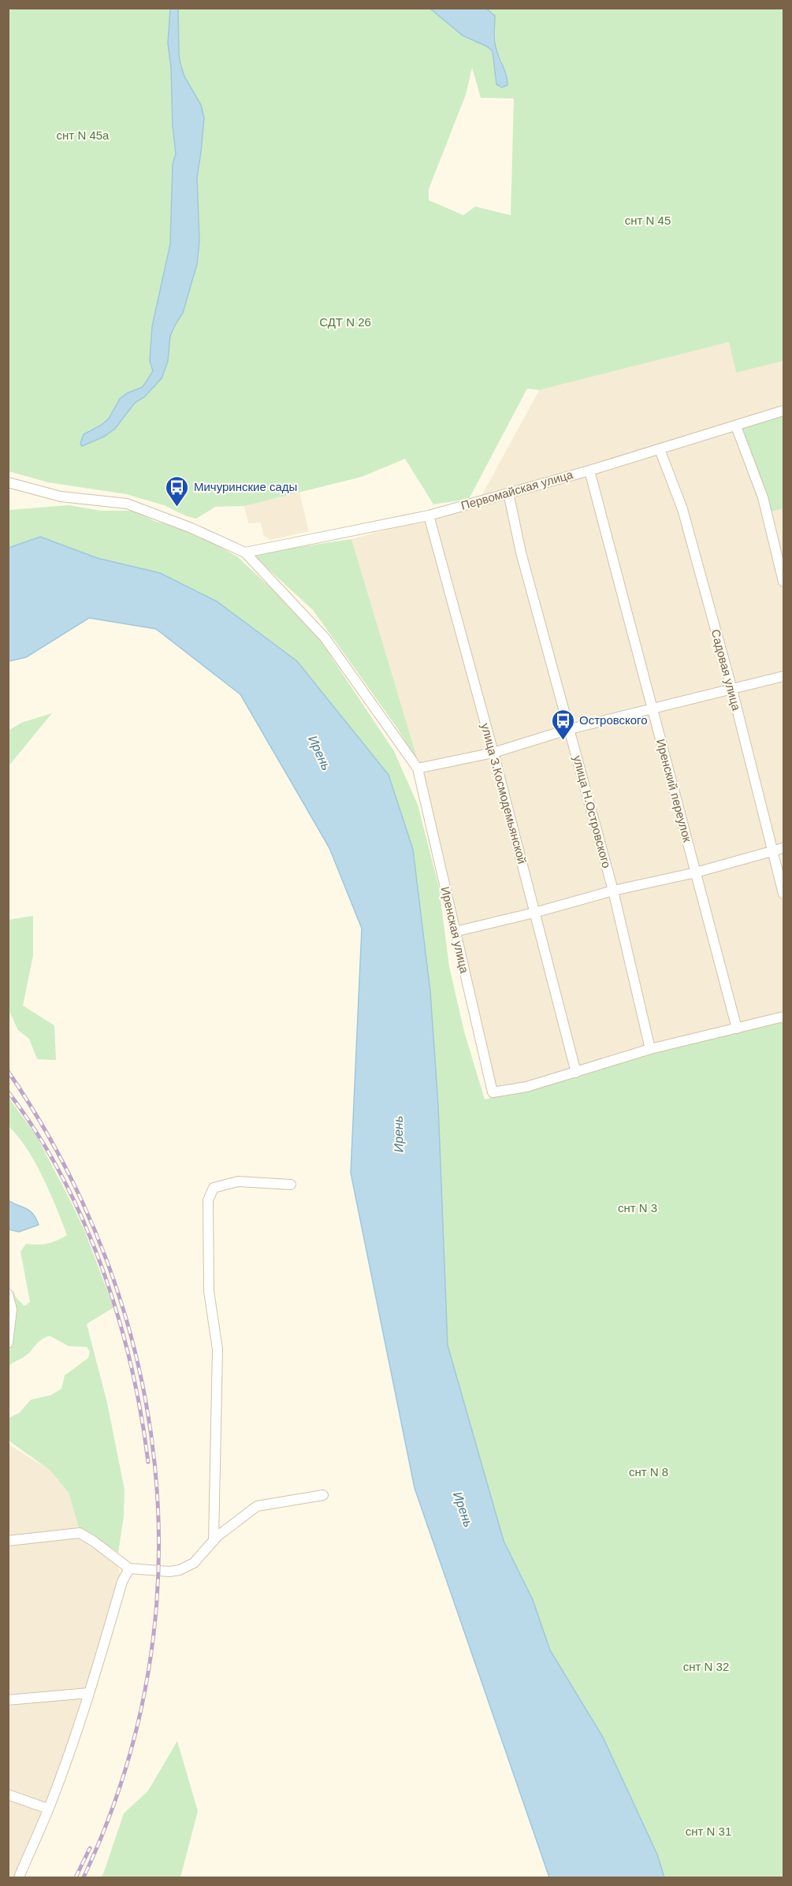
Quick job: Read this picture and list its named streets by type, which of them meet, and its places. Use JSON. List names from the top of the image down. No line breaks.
{"streets":{"street":["Первомайская улица","Садовая улица","Иренский переулок","улица З.Космодемьянской","улица Н.Островского","Иренская улица"]},"crossings":[["Первомайская улица","Садовая улица"],["Первомайская улица","Иренский переулок"],["Первомайская улица","улица З.Космодемьянской"],["Первомайская улица","улица Н.Островского"],["улица З.Космодемьянской","Иренская улица"]],"water":["Ирень"],"parks":["снт N 45а","снт N 45","СДТ N 26","снт N 3","снт N 8","снт N 32","снт N 31"],"places":{"bus stop":["Мичуринские сады","Островского"]}}
